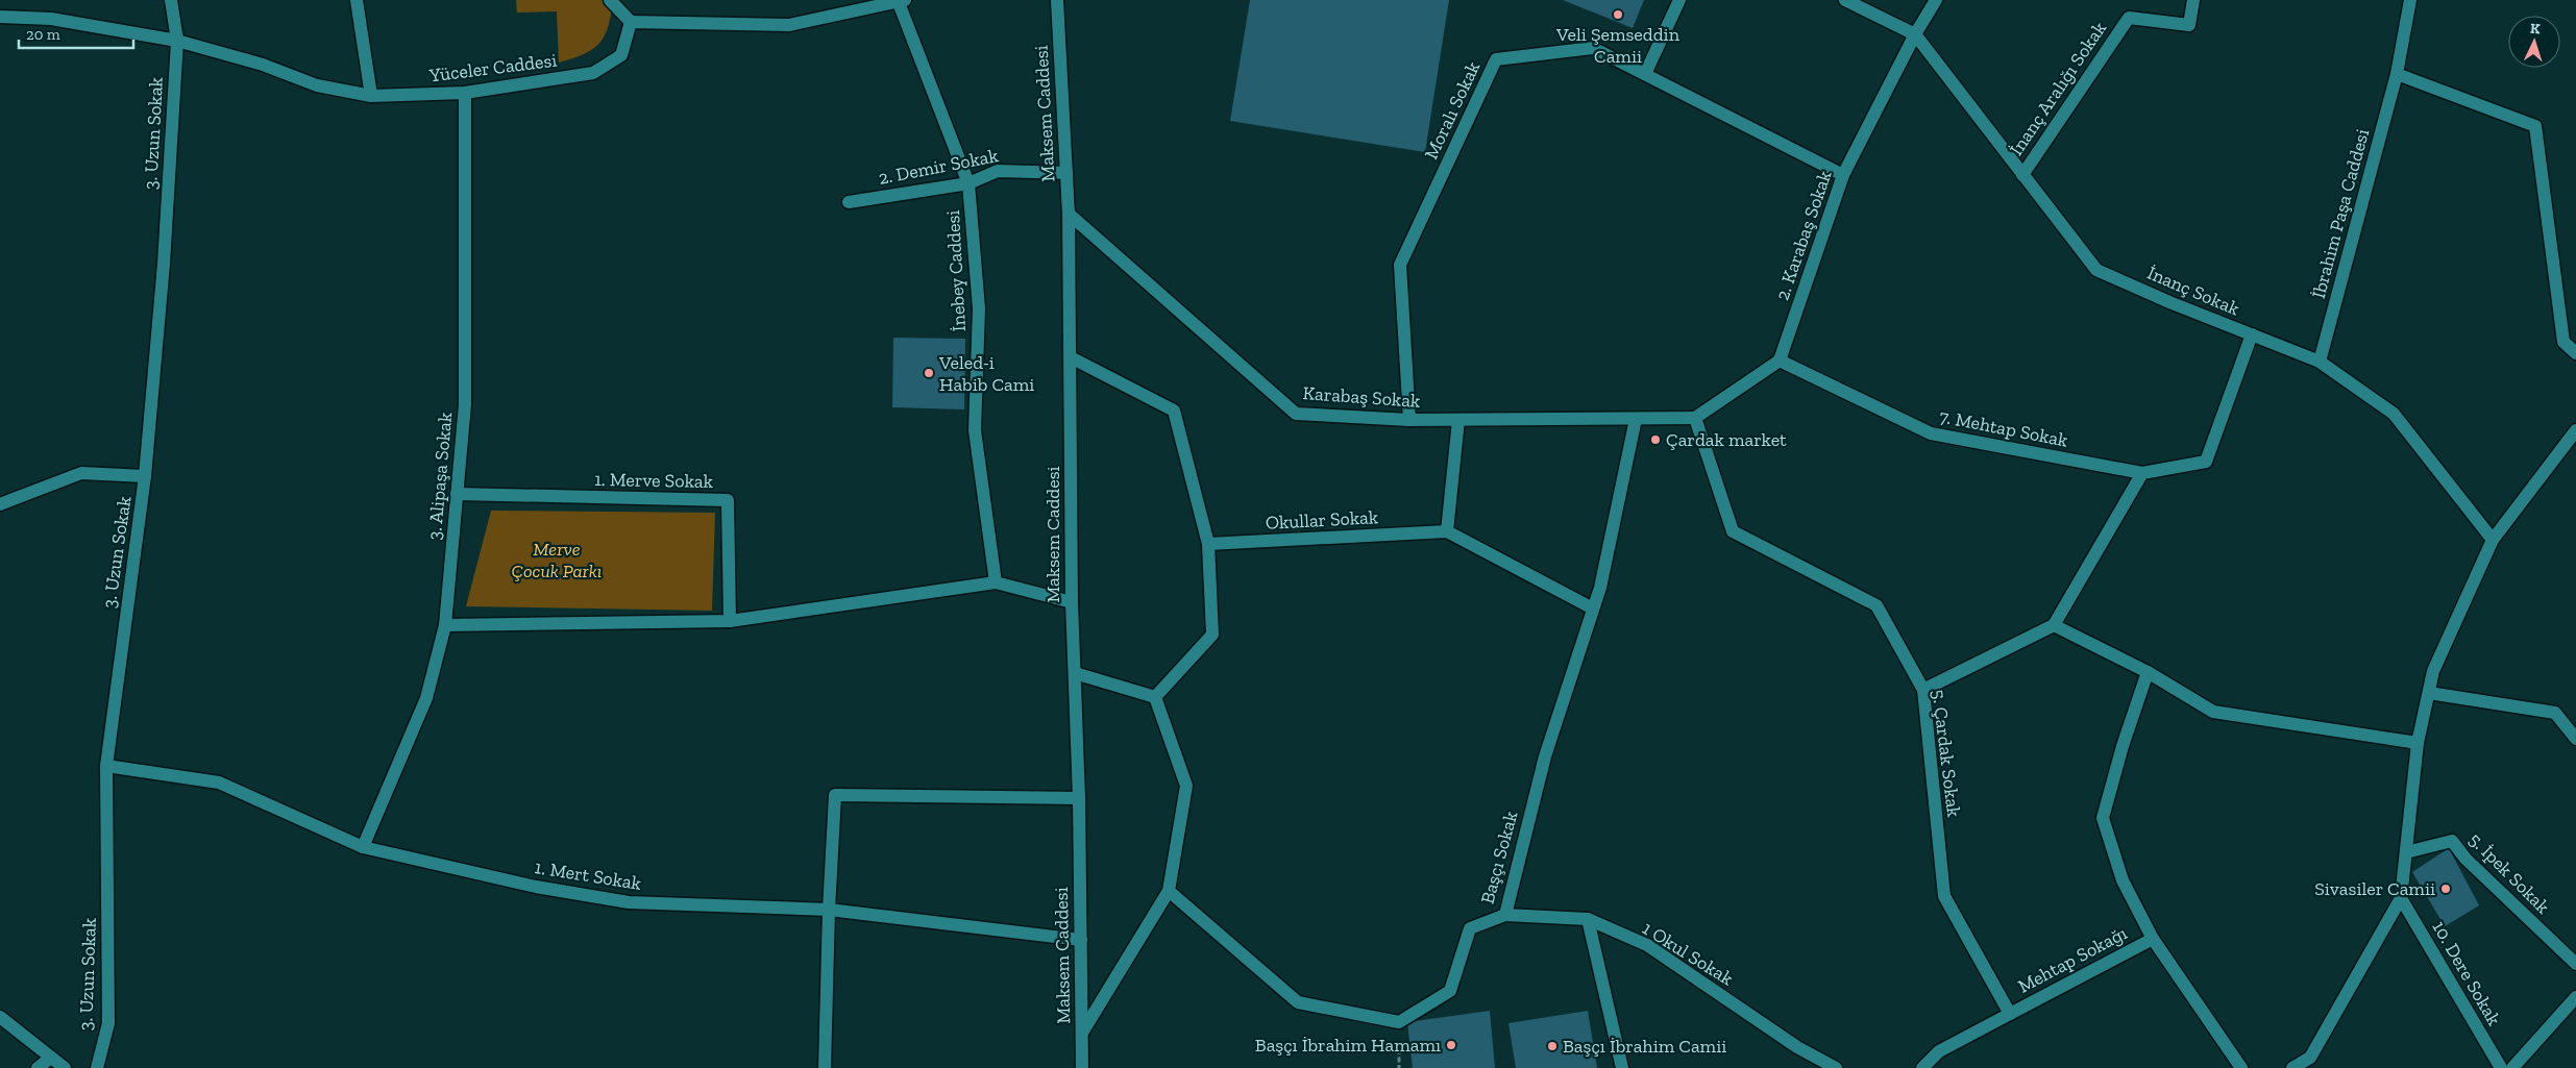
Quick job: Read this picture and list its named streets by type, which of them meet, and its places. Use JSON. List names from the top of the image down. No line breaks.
{"streets":{"street":["Yüceler Caddesi","İnanç Aralığı Sokak","Moralı Sokak","Maksem Caddesi","3. Uzun Sokak","2. Demir Sokak","İbrahim Paşa Caddesi","2. Karabaş Sokak","İnebey Caddesi","İnanç Sokak","Karabaş Sokak","7. Mehtap Sokak","3. Alipaşa Sokak","1. Merve Sokak","Okullar Sokak","5. Çardak Sokak","Başçı Sokak","5. İpek Sokak","1. Mert Sokak","1 Okul Sokak","Mehtap Sokağı","10. Dere Sokak"]},"crossings":[["Yüceler Caddesi","3. Uzun Sokak"],["Yüceler Caddesi","3. Alipaşa Sokak"],["İnanç Aralığı Sokak","İnanç Sokak"],["Moralı Sokak","2. Karabaş Sokak"],["Moralı Sokak","Karabaş Sokak"],["Maksem Caddesi","2. Demir Sokak"],["Maksem Caddesi","Karabaş Sokak"],["Maksem Caddesi","1. Mert Sokak"],["3. Uzun Sokak","1. Mert Sokak"],["2. Demir Sokak","İnebey Caddesi"],["İbrahim Paşa Caddesi","İnanç Sokak"],["2. Karabaş Sokak","İnanç Sokak"],["2. Karabaş Sokak","7. Mehtap Sokak"],["İnanç Sokak","7. Mehtap Sokak"],["Karabaş Sokak","5. Çardak Sokak"],["Karabaş Sokak","Başçı Sokak"],["3. Alipaşa Sokak","1. Merve Sokak"],["3. Alipaşa Sokak","1. Mert Sokak"],["5. Çardak Sokak","Mehtap Sokağı"],["Başçı Sokak","1 Okul Sokak"]],"parks":["Merve Çocuk Parkı"],"places":["Veli Şemseddin Camii","Veled-i Habib Cami","Çardak market","Sivasiler Camii","Başçı İbrahim Hamamı","Başçı İbrahim Camii"],"scale_bar":"20 m","north":"top"}
